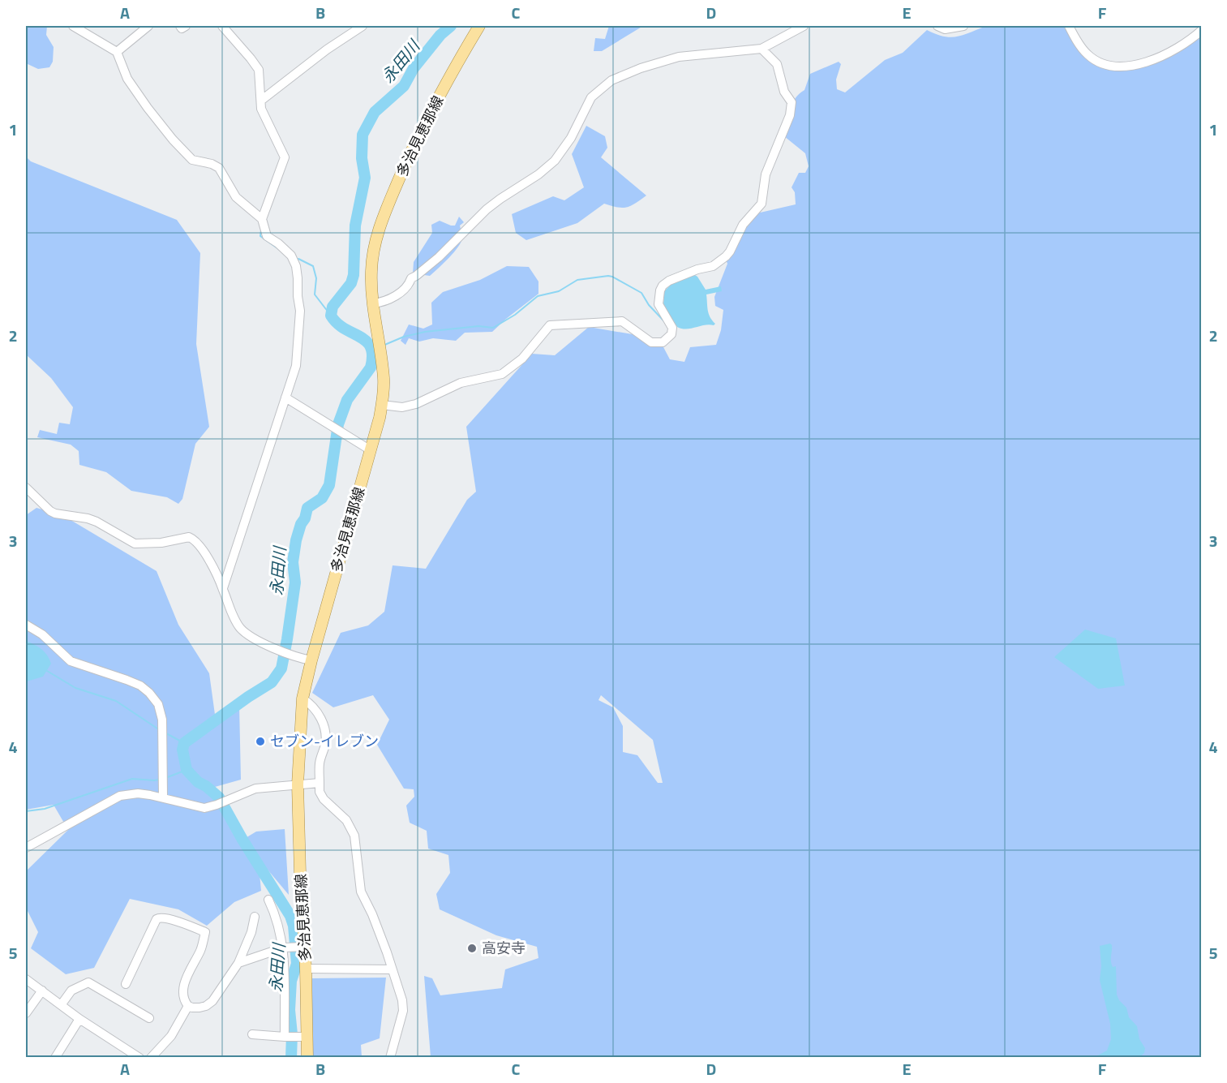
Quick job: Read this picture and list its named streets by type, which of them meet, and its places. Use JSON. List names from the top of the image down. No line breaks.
{"streets":{"main road":["多治見恵那線"]},"water":["永田川"],"places":["セブン-イレブン","高安寺"],"grid":{"columns":["A","B","C","D","E","F"],"rows":["1","2","3","4","5"]}}
